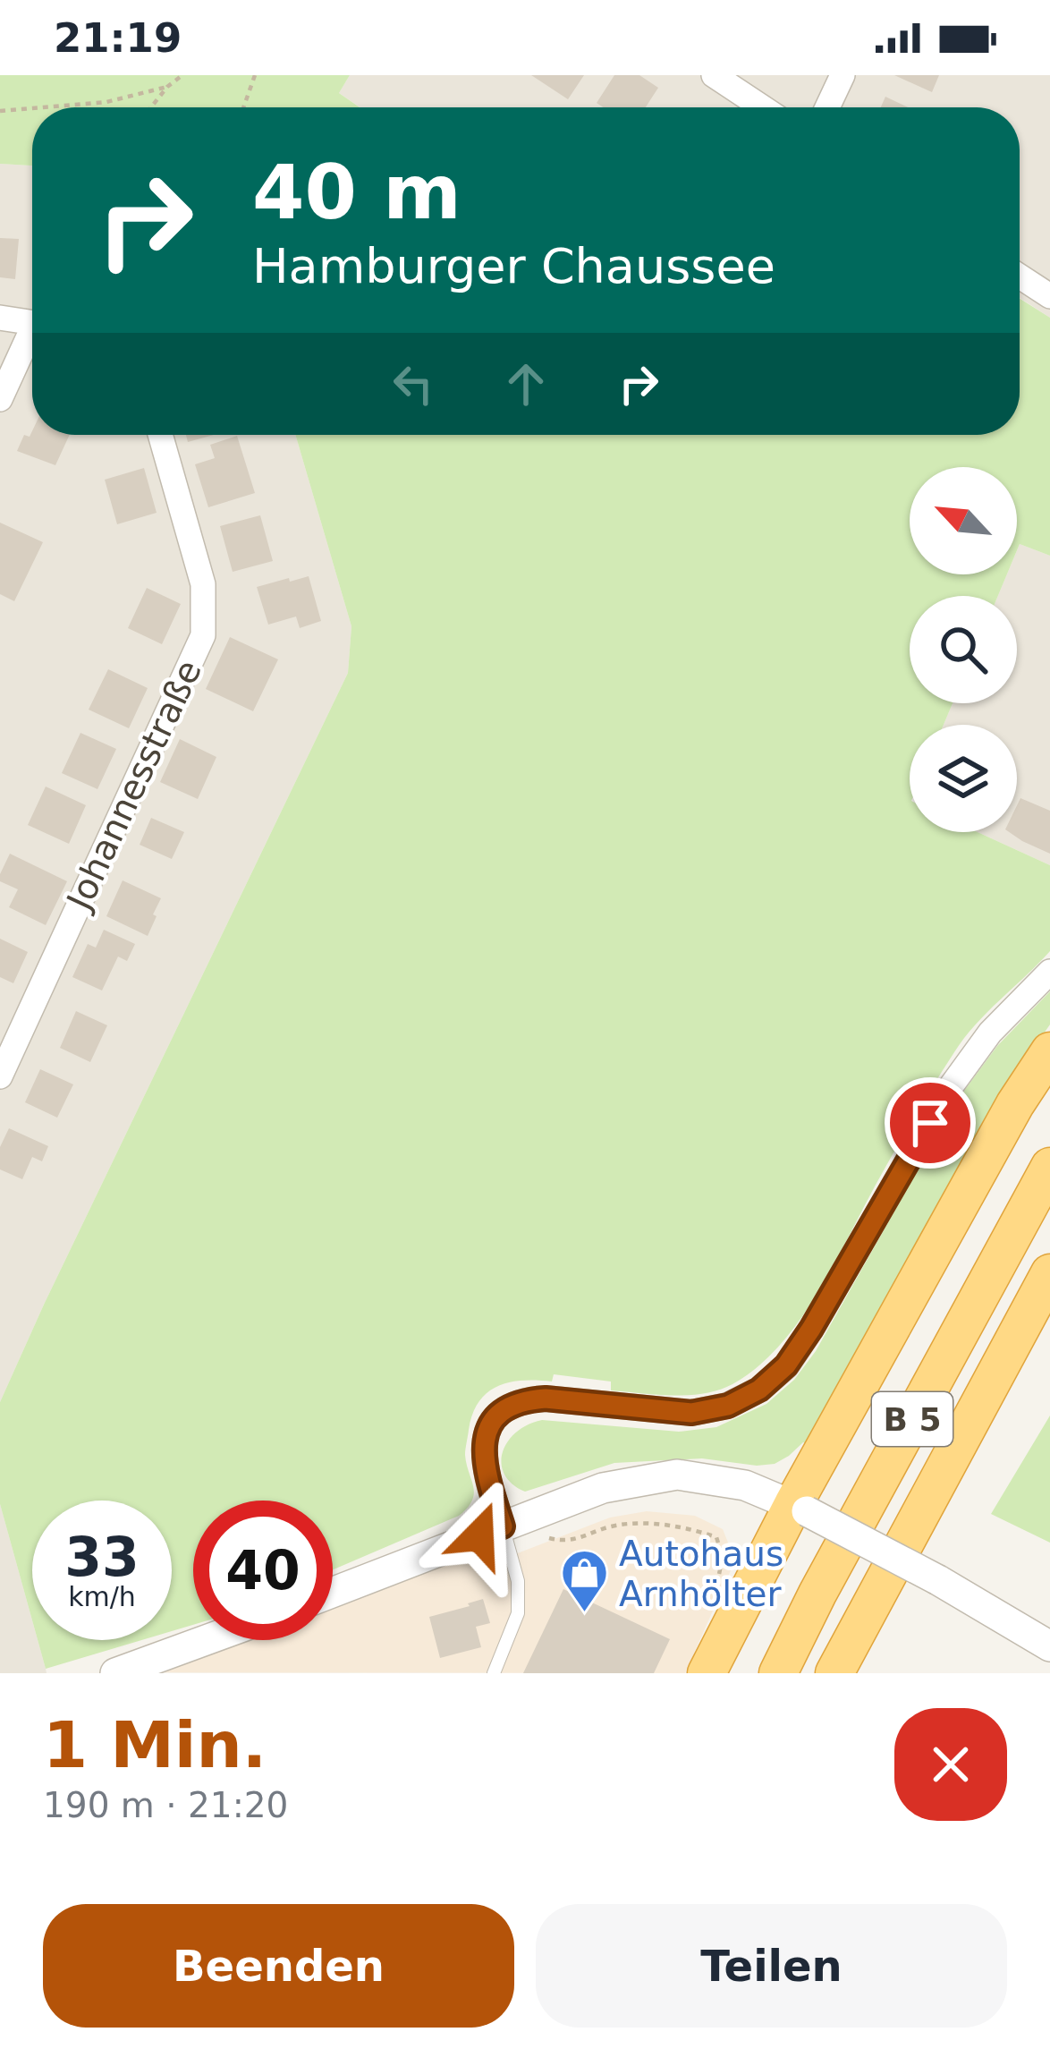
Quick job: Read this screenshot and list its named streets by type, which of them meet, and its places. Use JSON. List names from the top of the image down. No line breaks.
{"streets":{"highway":["B 5"],"street":["Johannesstraße"]},"places":{"shop":["Autohaus Arnhölter"]},"north":"top left","page":{"status":"21:19","turn":["40 m","Hamburger Chaussee"],"speed":"33 km/h","limit":"40","heading":["1 Min.","190 m · 21:20"],"buttons":["Beenden","Teilen"]}}
